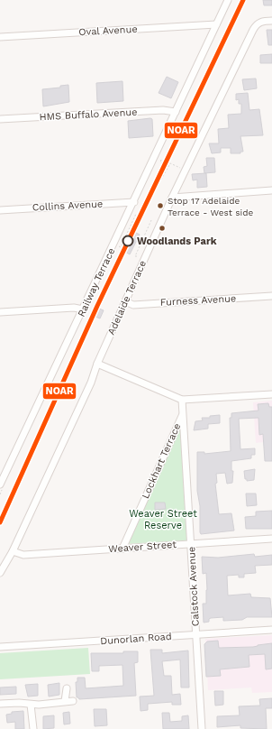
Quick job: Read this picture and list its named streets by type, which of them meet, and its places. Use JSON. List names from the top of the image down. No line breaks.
{"streets":{"street":["Oval Avenue","HMS Buffalo Avenue","Collins Avenue","Railway Terrace","Adelaide Terrace","Furness Avenue","Lockhart Terrace","Weaver Street","Calstock Avenue","Dunorlan Road"]},"crossings":[["Oval Avenue","Railway Terrace"],["HMS Buffalo Avenue","Railway Terrace"],["Collins Avenue","Railway Terrace"],["Adelaide Terrace","Furness Avenue"],["Adelaide Terrace","Weaver Street"],["Lockhart Terrace","Weaver Street"],["Lockhart Terrace","Calstock Avenue"],["Weaver Street","Calstock Avenue"],["Calstock Avenue","Dunorlan Road"]],"parks":["Weaver Street Reserve"],"places":["Stop 17 Adelaide Terrace - West side","Woodlands Park"],"lines":["transit line NOAR"]}
